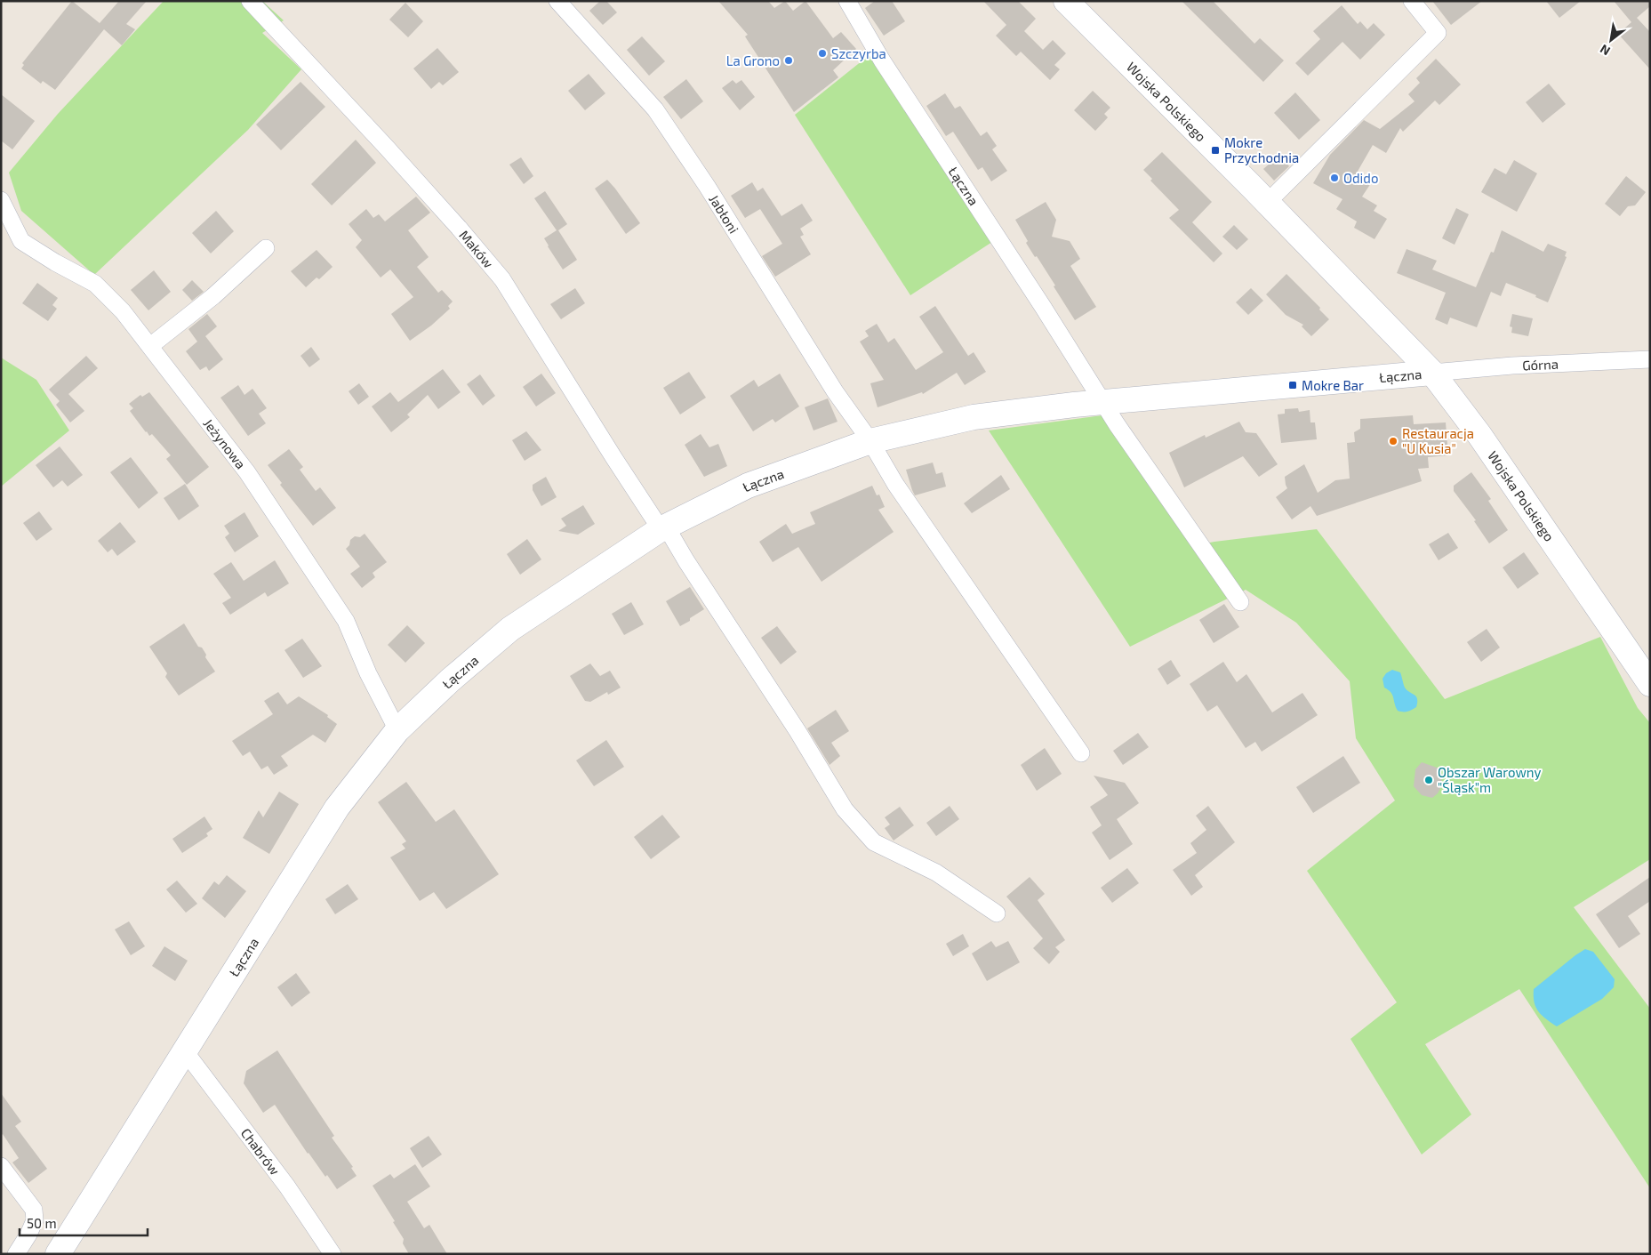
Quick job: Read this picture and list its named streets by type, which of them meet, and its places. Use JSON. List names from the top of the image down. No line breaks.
{"streets":{"street":["Wojska Polskiego","Łączna","Jabłoni","Maków","Górna","Jeżynowa","Chabrów"]},"crossings":[["Wojska Polskiego","Łączna"],["Wojska Polskiego","Górna"],["Łączna","Jabłoni"],["Łączna","Maków"],["Łączna","Górna"],["Łączna","Jeżynowa"],["Łączna","Chabrów"]],"places":{"other":["Szczyrba","La Grono","Odido","Restauracja \"U Kusia\"","Obszar Warowny \"Śląsk\"m"],"transit":["Mokre Przychodnia","Mokre Bar"]},"scale_bar":"50 m","north":"bottom left"}
